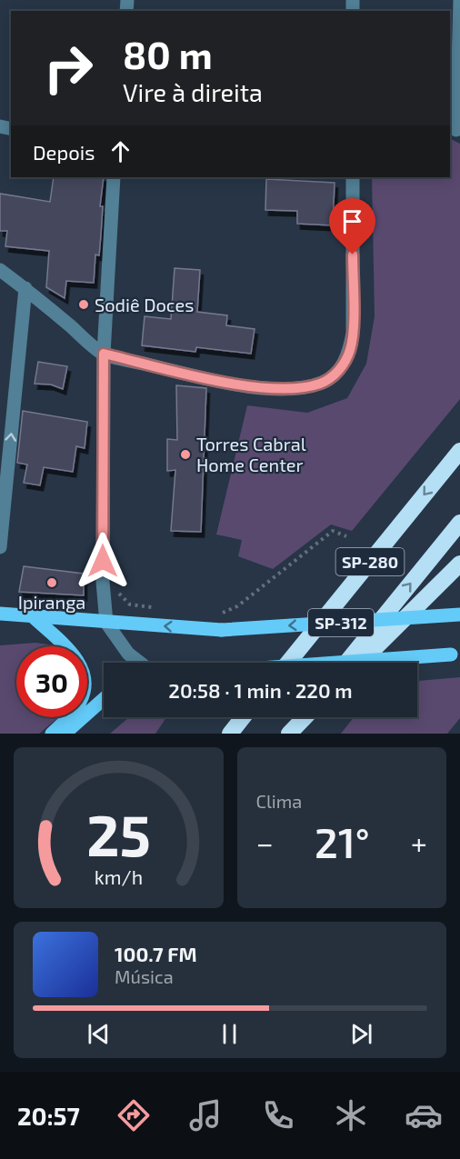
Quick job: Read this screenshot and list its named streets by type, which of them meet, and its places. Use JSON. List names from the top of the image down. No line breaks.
{"streets":{"highway":["SP-280"],"main road":["SP-312"]},"places":["Sodiê Doces","Torres Cabral Home Center","Ipiranga"],"page":{"turn":["80 m","Vire à direita"],"then":"Depois","limit":"30","trip":"20:58 · 1 min · 220 m","tile":"Clima","heat":["−","21°","+"],"song":["100.7 FM","Música"],"tabs":"20:57","gauge":["25","km/h"]}}
